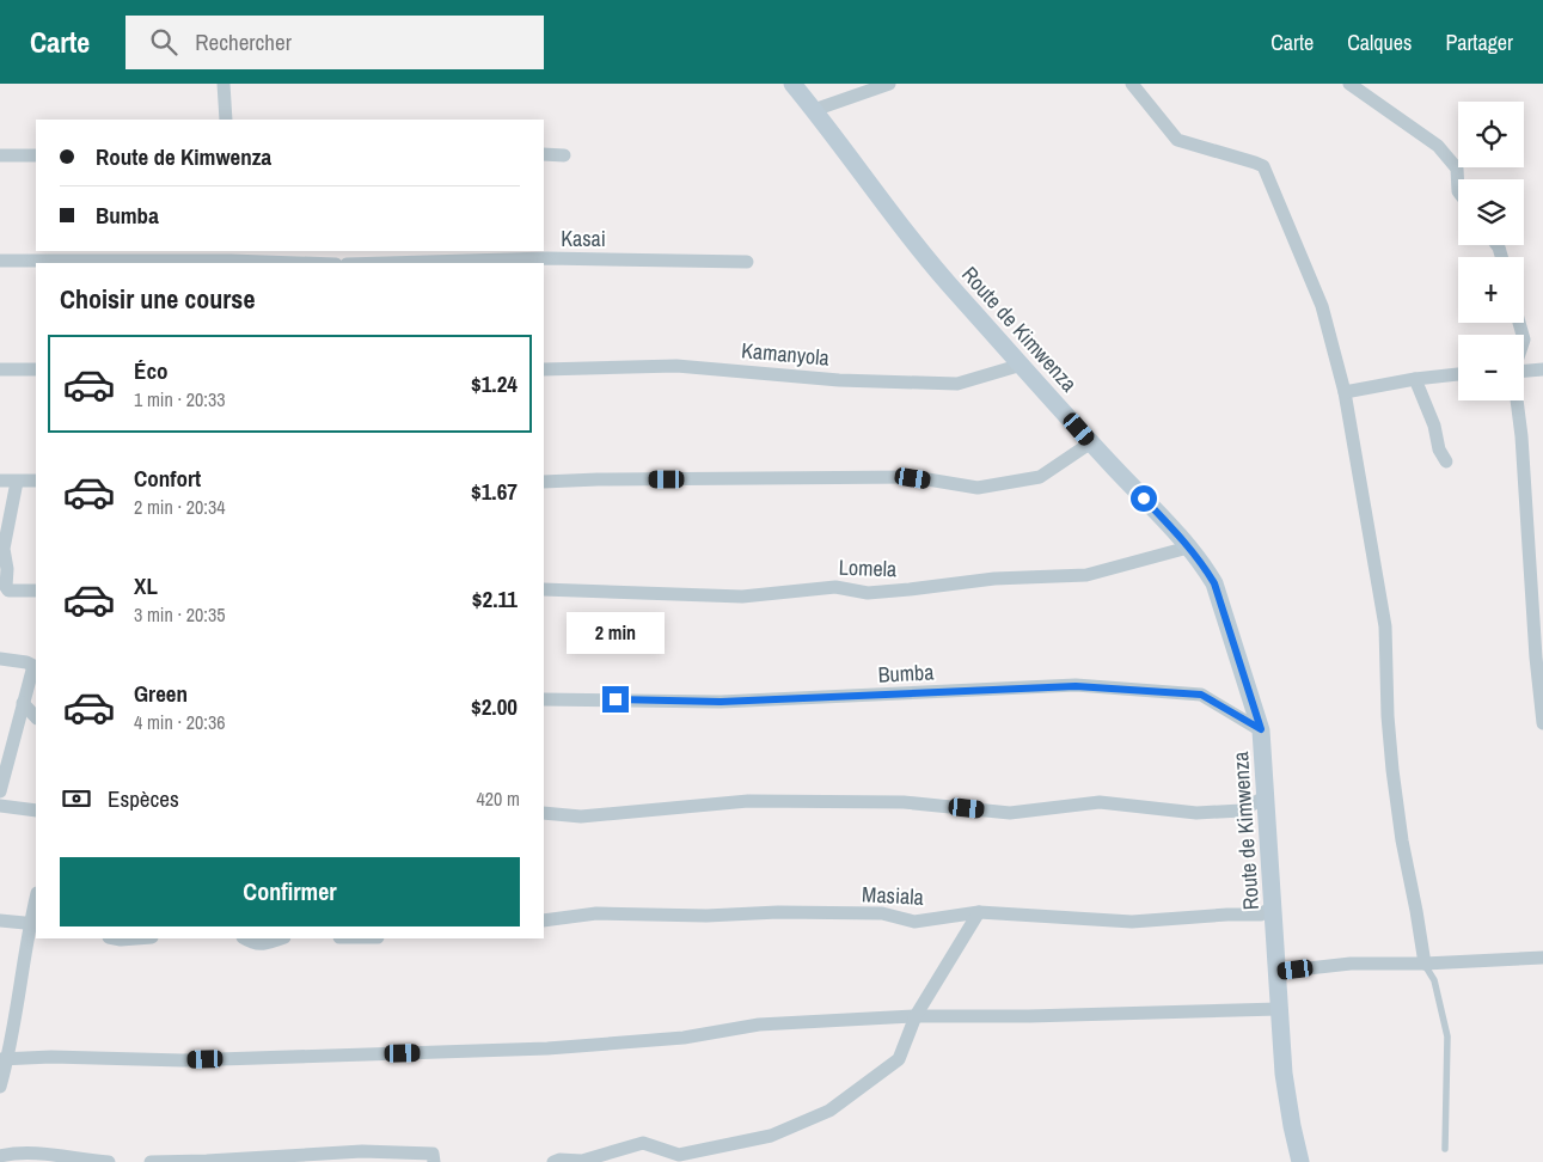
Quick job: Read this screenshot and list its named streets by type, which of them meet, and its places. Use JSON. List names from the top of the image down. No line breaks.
{"streets":{"street":["Kasai","Route de Kimwenza","Kamanyola","Lomela","Bumba","Masiala"]},"crossings":[["Route de Kimwenza","Kamanyola"],["Route de Kimwenza","Lomela"],["Route de Kimwenza","Bumba"],["Route de Kimwenza","Masiala"]],"page":{"header":"Carte","search":"Rechercher","nav":["Carte","Calques","Partager"],"map_buttons":["+","−"],"banner":["Route de Kimwenza","Bumba"],"heading":"Choisir une course","list":[{"name":"Éco","note":"1 min · 20:33","value":"$1.24"},{"name":"Confort","note":"2 min · 20:34","value":"$1.67"},{"name":"XL","note":"3 min · 20:35","value":"$2.11"},{"name":"Green","note":"4 min · 20:36","value":"$2.00"}],"bubble":"2 min","pay":["Espèces","420 m"],"buttons":"Confirmer"}}
